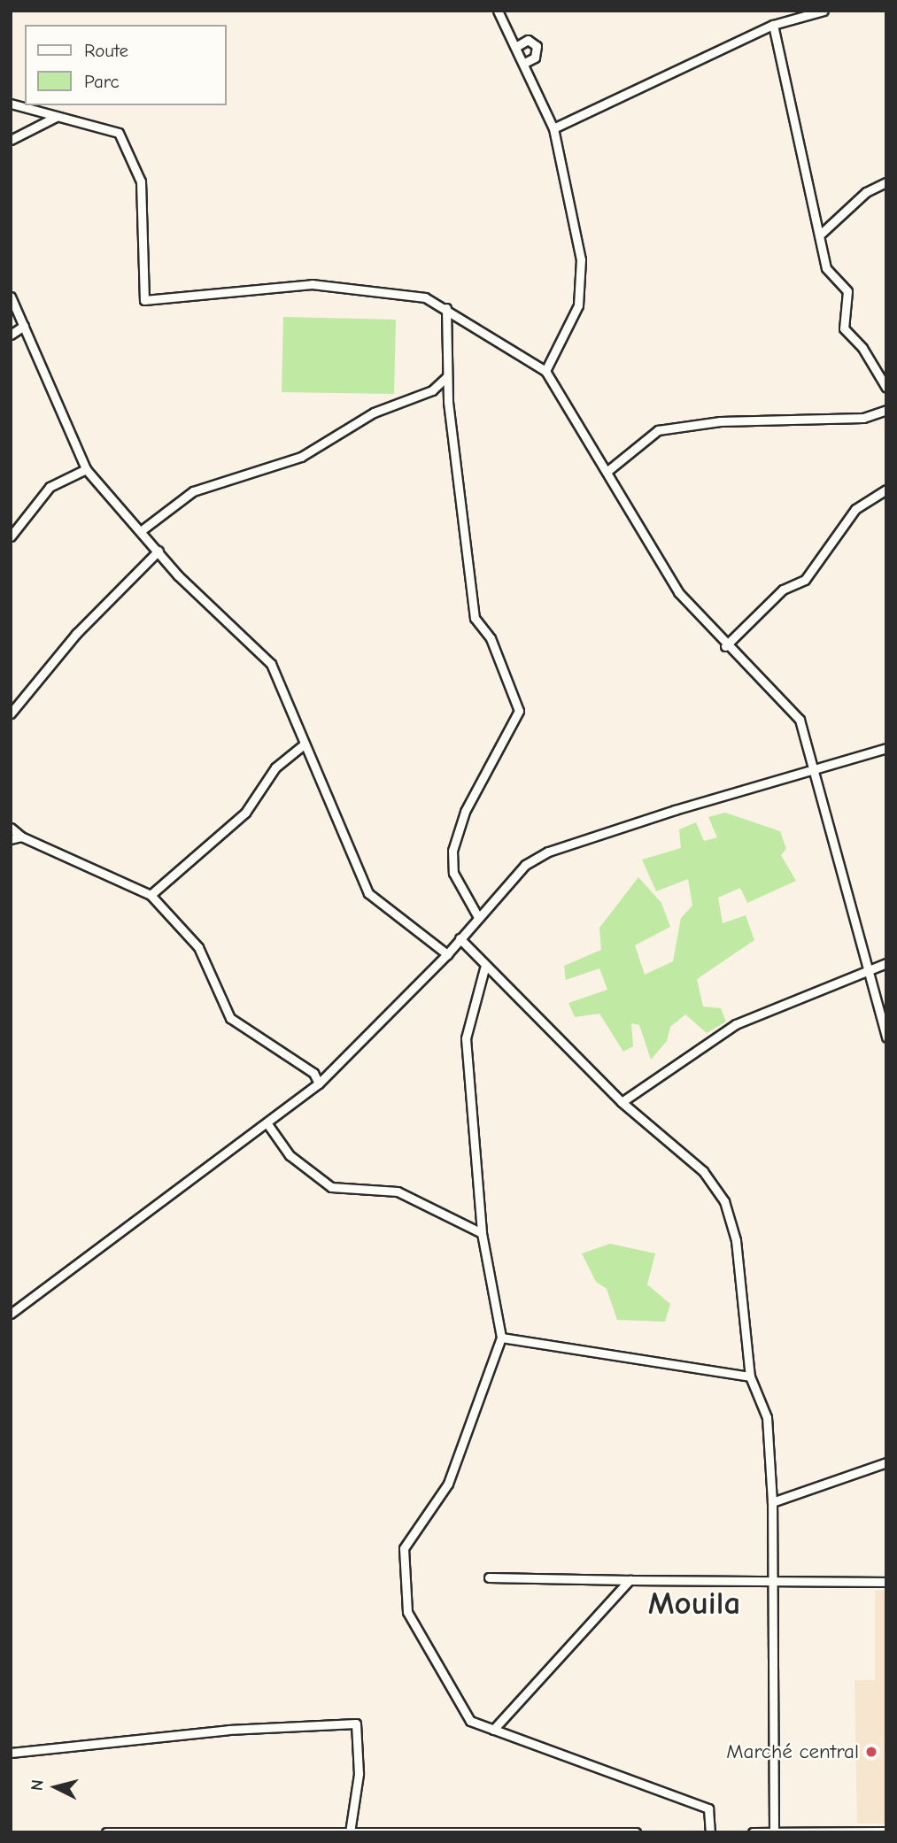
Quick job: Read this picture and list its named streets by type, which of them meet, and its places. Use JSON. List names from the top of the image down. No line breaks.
{"districts":["Mouila"],"places":["Marché central"],"legend":["Route","Parc"],"north":"left"}
